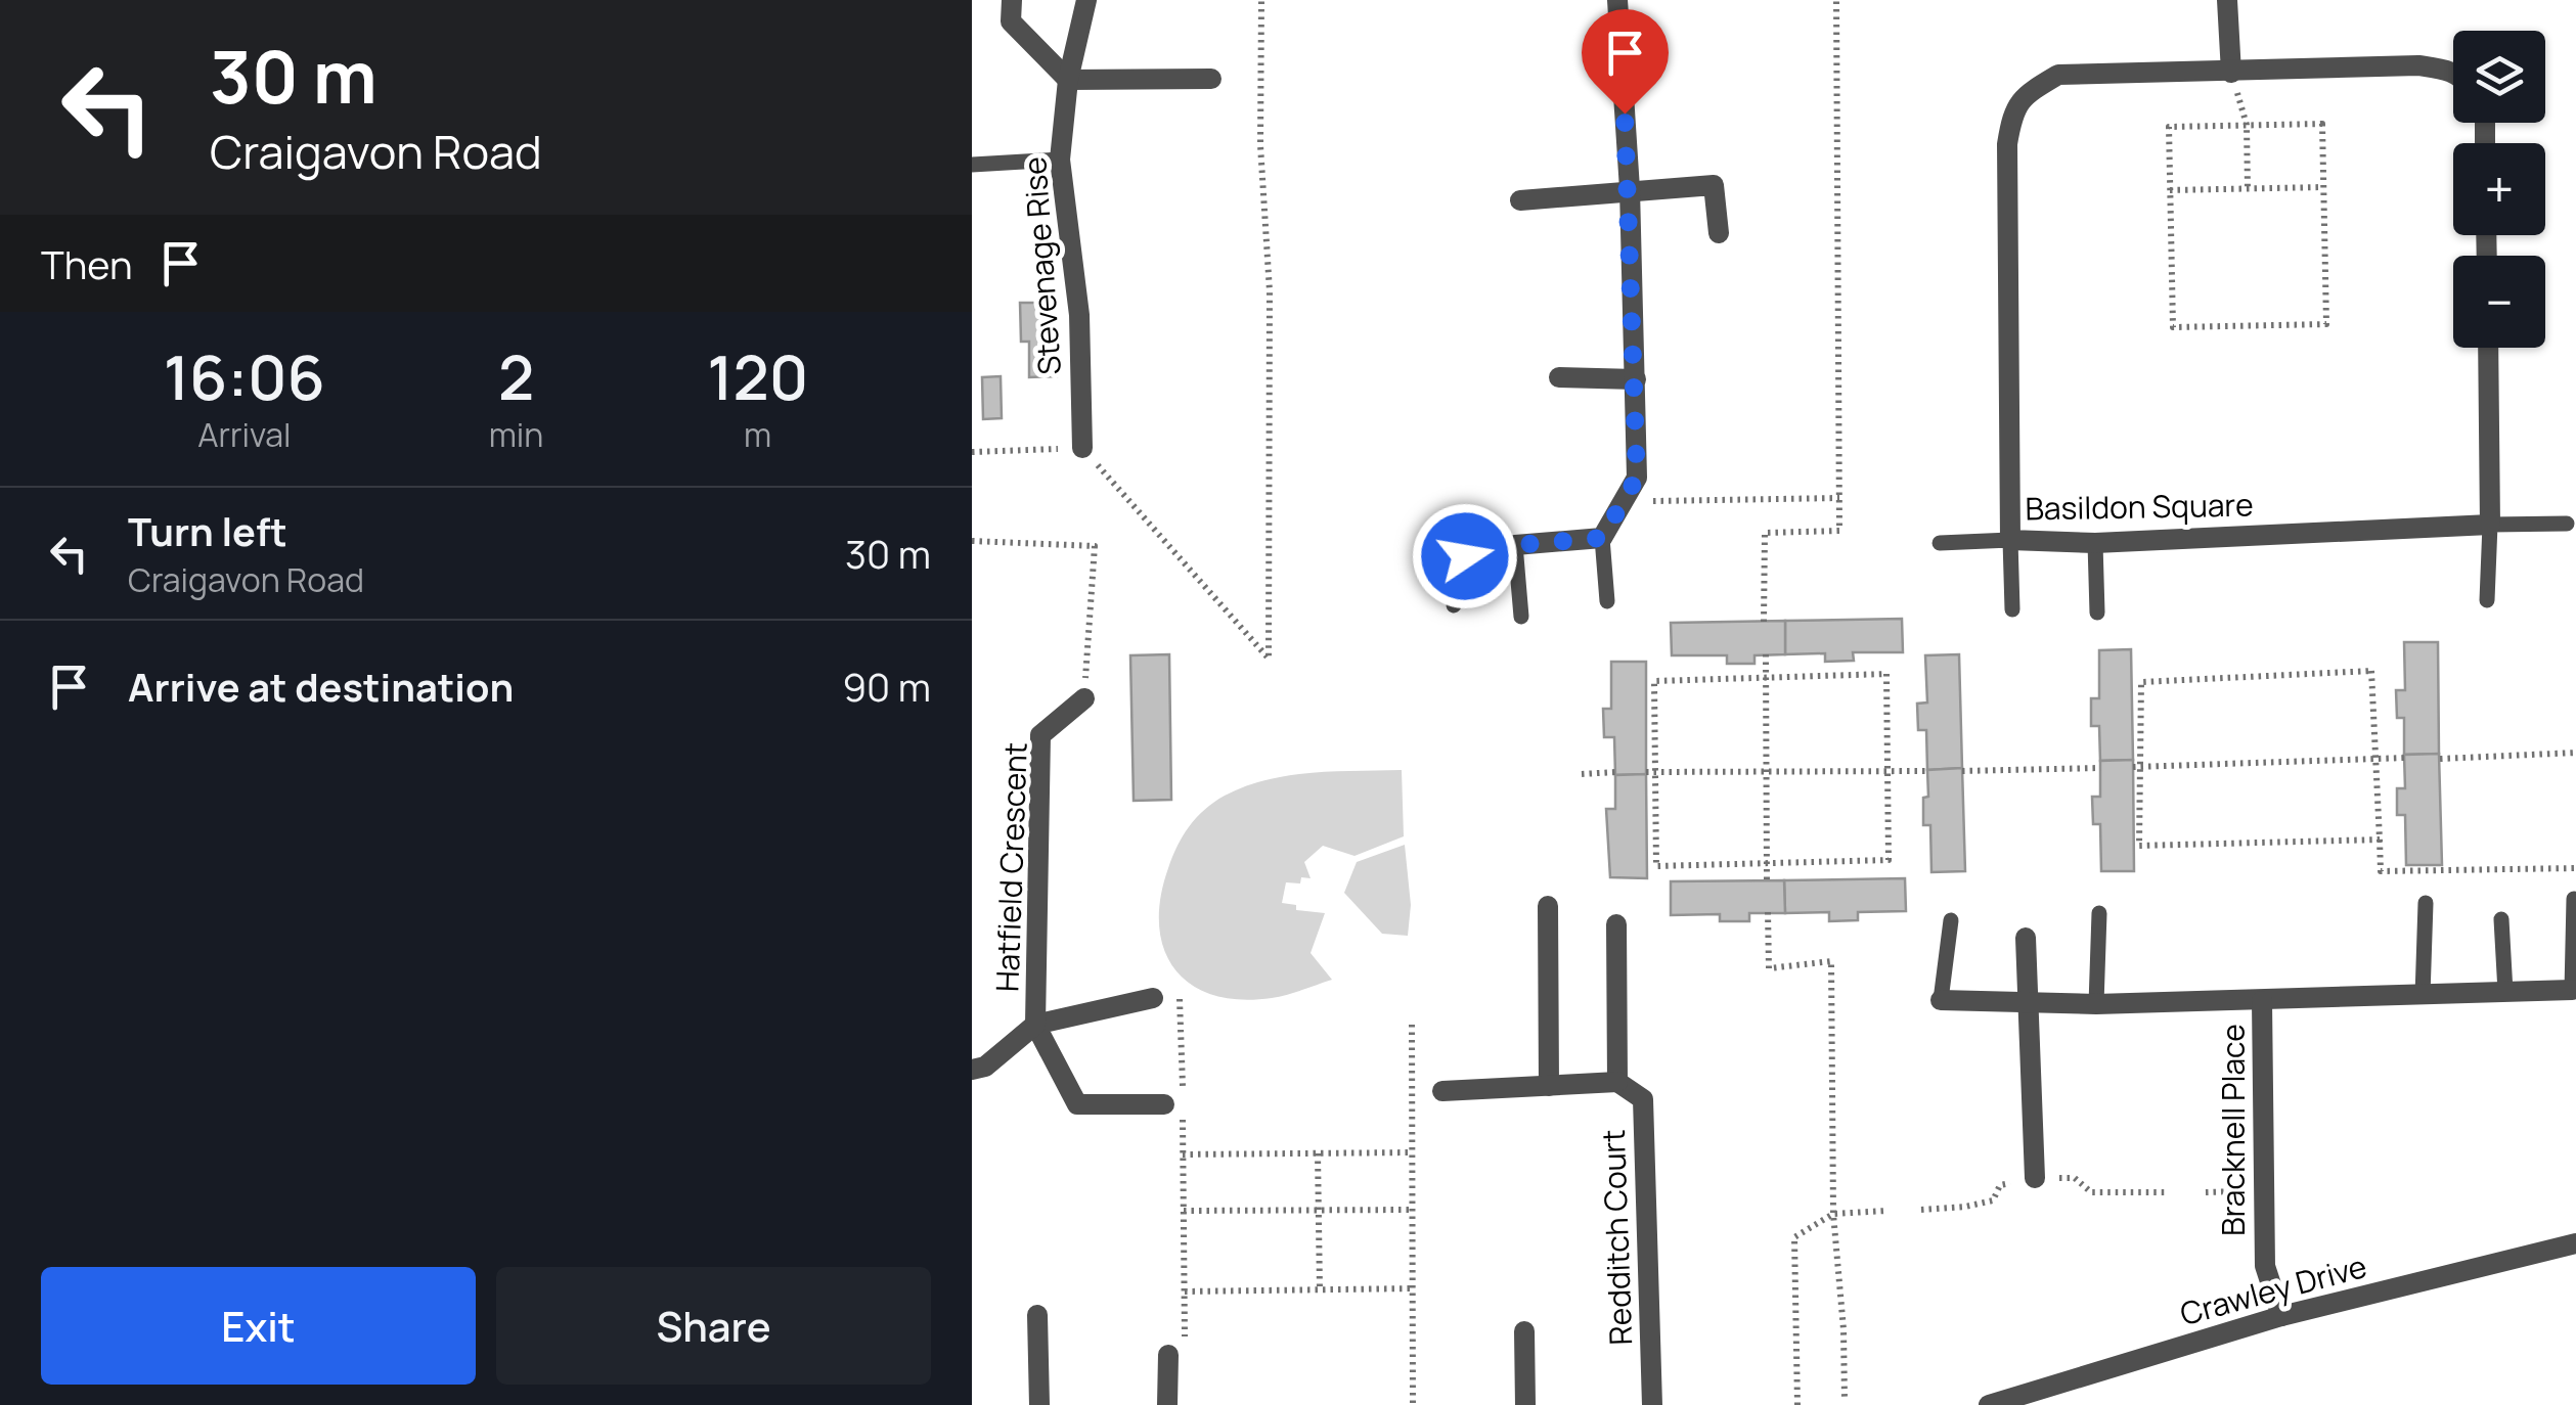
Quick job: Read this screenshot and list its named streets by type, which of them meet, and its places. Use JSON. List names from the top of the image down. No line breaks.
{"streets":{"street":["Stevenage Rise","Basildon Square","Hatfield Crescent","Bracknell Place","Redditch Court","Crawley Drive"]},"crossings":[["Bracknell Place","Crawley Drive"]],"page":{"turn":["30 m","Craigavon Road"],"map_buttons":["+","−"],"then":"Then","eta":["16:06","Arrival","2","min","120","m"],"list":[{"name":"Turn left","note":"Craigavon Road","value":"30 m"},{"name":"Arrive at destination","value":"90 m"}],"buttons":["Exit","Share"]}}
